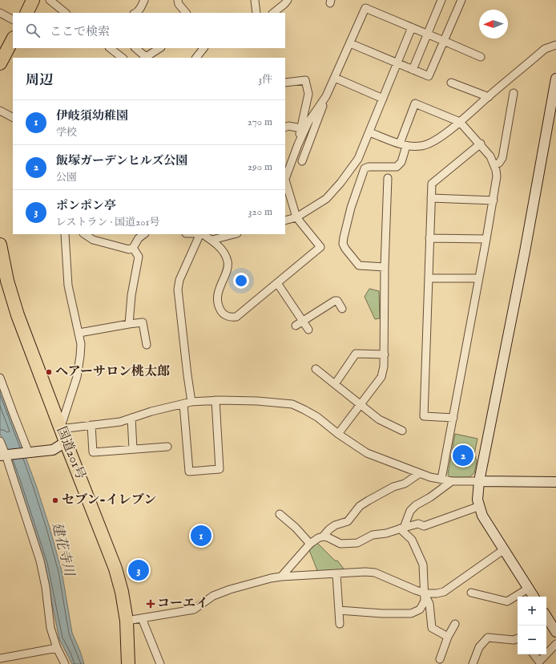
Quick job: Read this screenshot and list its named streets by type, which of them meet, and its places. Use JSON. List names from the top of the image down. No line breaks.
{"streets":{"highway":["国道201号"]},"water":["建花寺川"],"places":{"other":["ヘアーサロン桃太郎","セブン-イレブン"],"health":["コーエイ"]},"north":"left","page":{"search":"ここで検索","heading":["周辺","3件"],"list":[{"mark":"1","name":"伊岐須幼稚園","note":"学校","value":"270 m"},{"mark":"2","name":"飯塚ガーデンヒルズ公園","note":"公園","value":"290 m"},{"mark":"3","name":"ポンポン亭","note":"レストラン · 国道201号","value":"320 m"}],"pins":["2","1","3"],"map_buttons":["+","−"]}}
